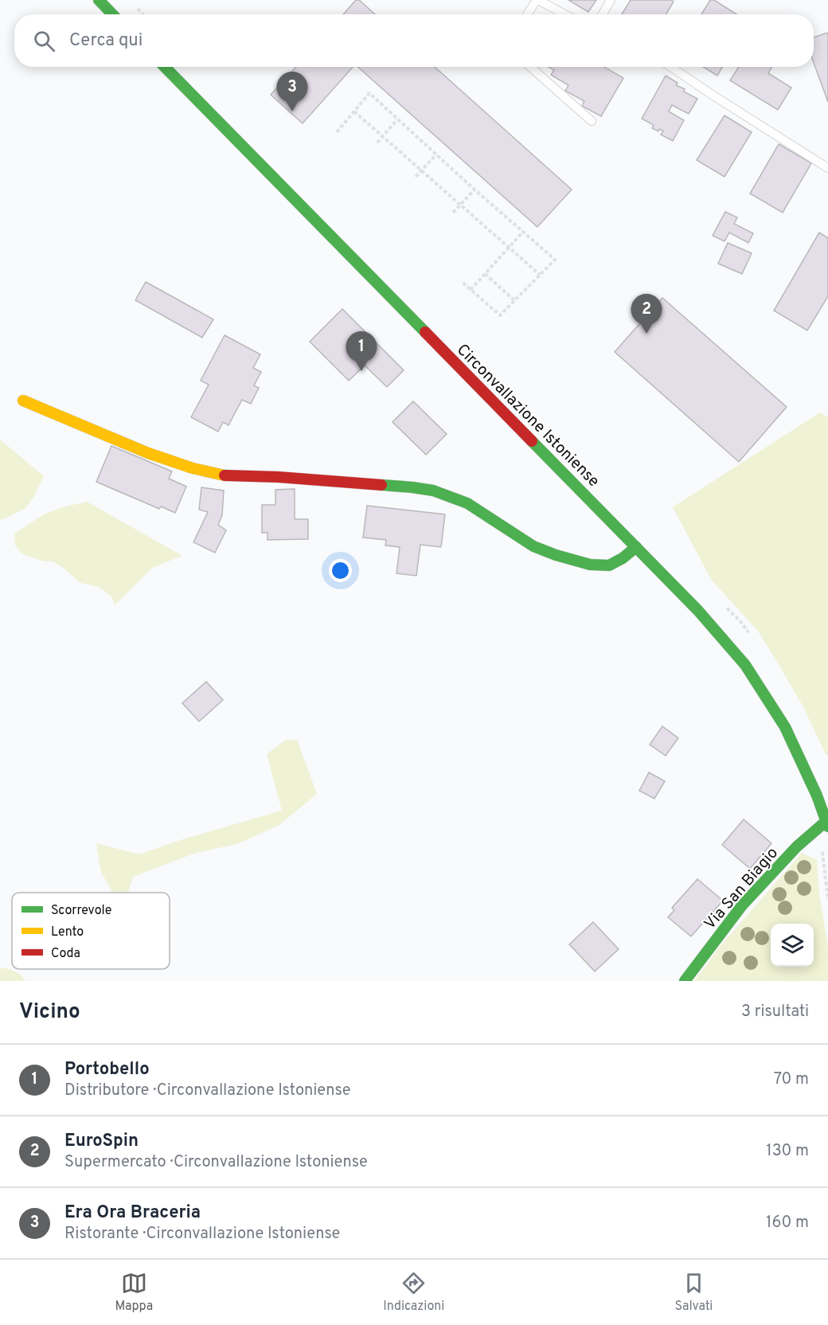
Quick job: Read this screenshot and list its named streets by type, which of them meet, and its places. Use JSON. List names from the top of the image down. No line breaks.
{"streets":{"main road":["Circonvallazione Istoniense","Via San Biagio"]},"crossings":[["Circonvallazione Istoniense","Via San Biagio"]],"legend":["Scorrevole","Lento","Coda"],"page":{"search":"Cerca qui","pins":["3","2","1"],"heading":["Vicino","3 risultati"],"list":[{"mark":"1","name":"Portobello","note":"Distributore · Circonvallazione Istoniense","value":"70 m"},{"mark":"2","name":"EuroSpin","note":"Supermercato · Circonvallazione Istoniense","value":"130 m"},{"mark":"3","name":"Era Ora Braceria","note":"Ristorante · Circonvallazione Istoniense","value":"160 m"}],"nav":["Mappa","Indicazioni","Salvati"]}}
